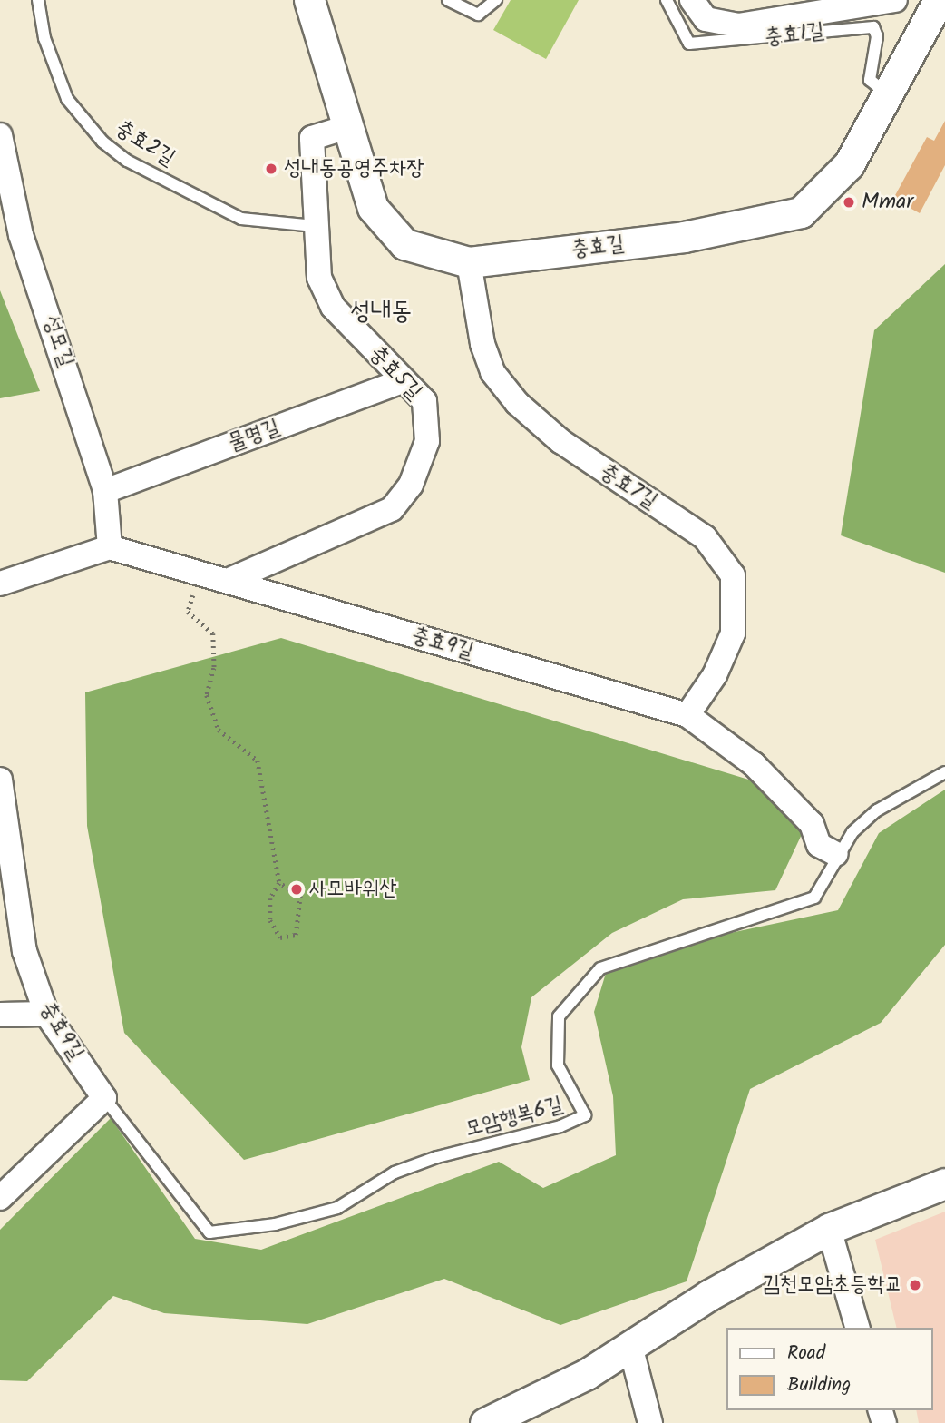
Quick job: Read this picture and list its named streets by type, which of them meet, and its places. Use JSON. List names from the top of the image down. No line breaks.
{"streets":{"street":["충효1길","충효길","성모길","충효5길","물명길","충효7길","충효9길"],"lane":["충효2길","모암행복6길"]},"crossings":[["충효1길","충효길"],["충효2길","충효5길"],["충효길","충효5길"],["충효길","충효7길"],["성모길","물명길"],["성모길","충효9길"],["충효5길","물명길"],["충효5길","충효9길"],["충효7길","충효9길"],["충효9길","모암행복6길"]],"districts":["성내동"],"places":["성내동공영주차장","Mmar","사모바위산","김천모암초등학교"],"legend":["Road","Building"]}
